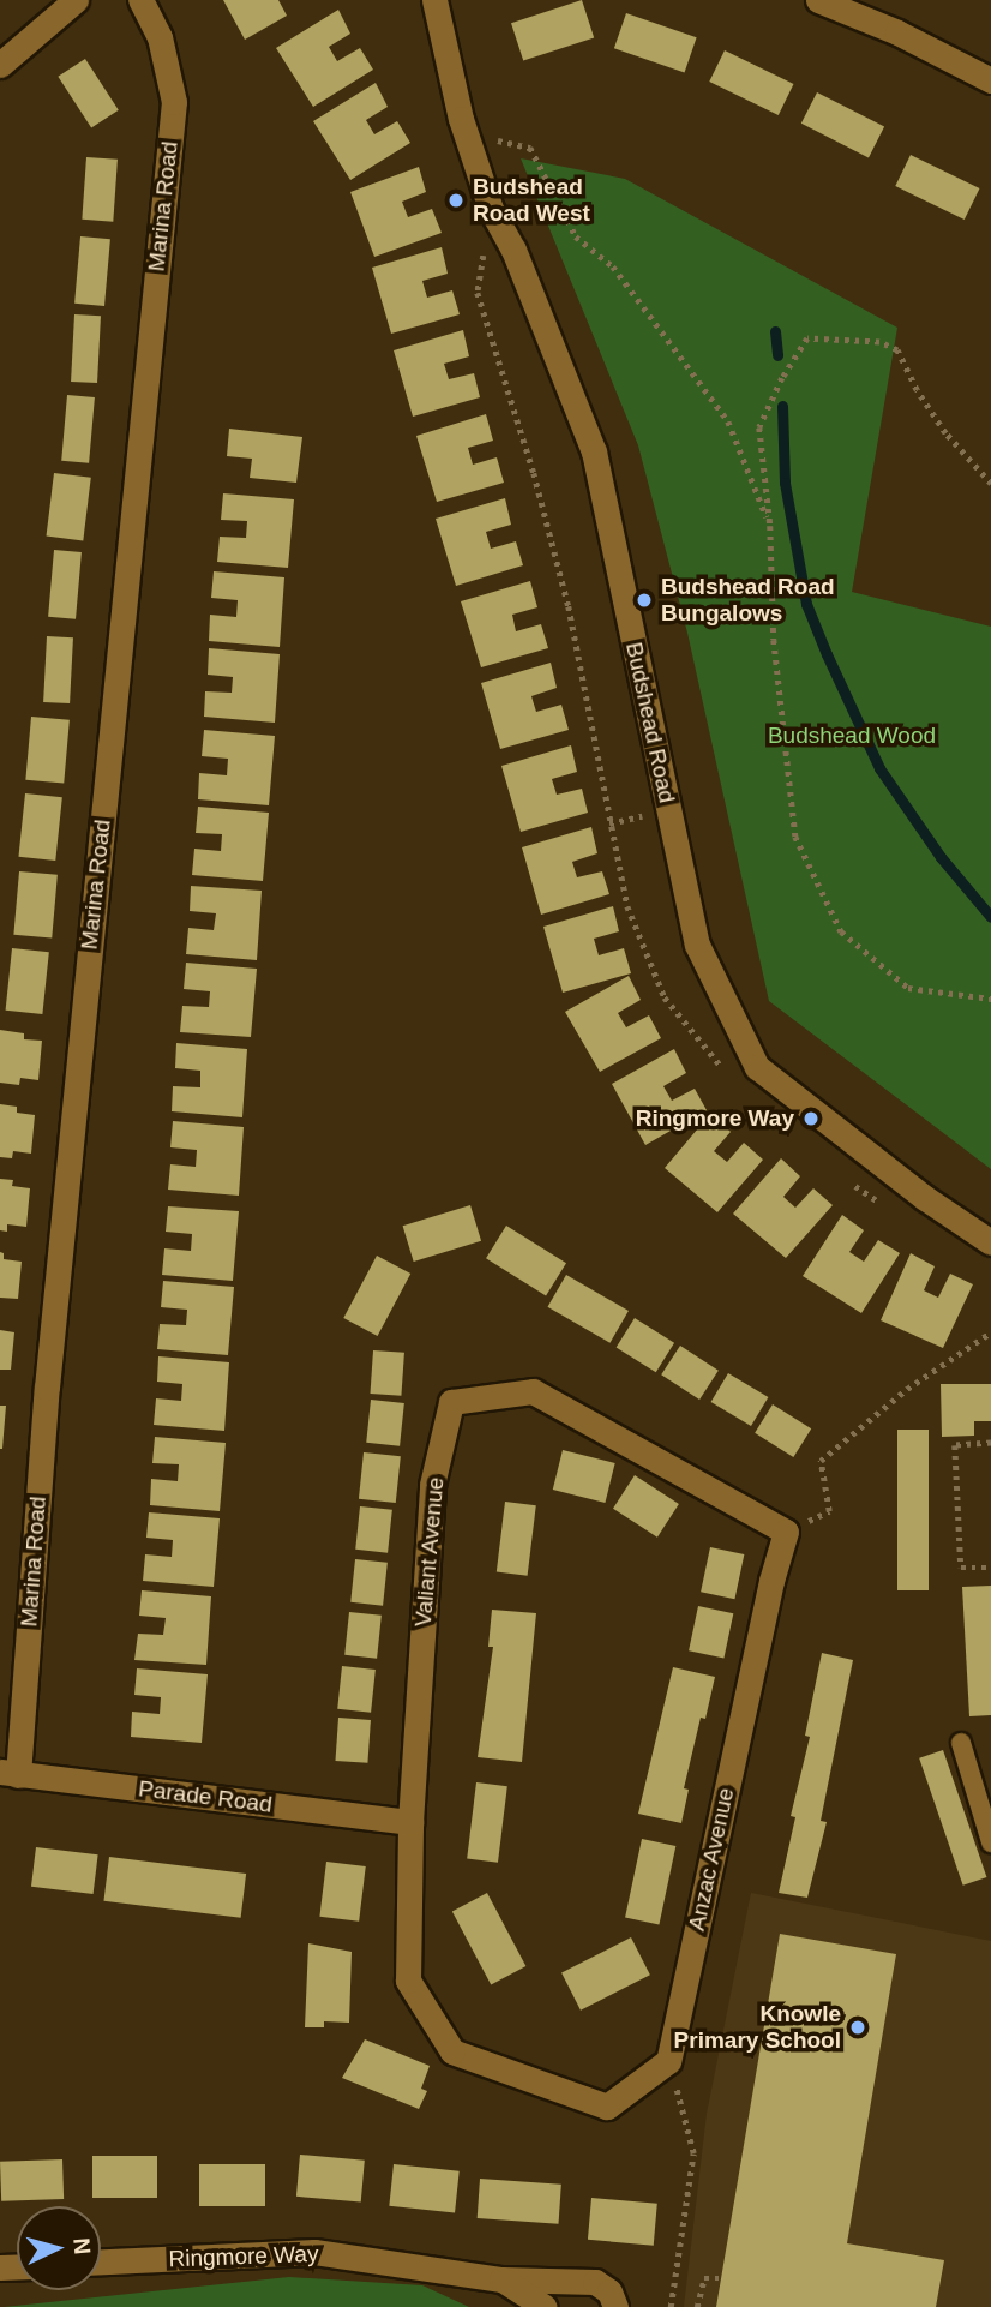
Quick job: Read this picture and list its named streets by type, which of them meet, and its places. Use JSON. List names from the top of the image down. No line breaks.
{"streets":{"street":["Marina Road","Budshead Road","Valiant Avenue","Parade Road","Anzac Avenue","Ringmore Way"]},"crossings":[["Marina Road","Parade Road"],["Valiant Avenue","Parade Road"],["Valiant Avenue","Anzac Avenue"]],"parks":["Budshead Wood"],"places":["Budshead Road West","Budshead Road Bungalows","Ringmore Way","Knowle Primary School"],"north":"right"}
